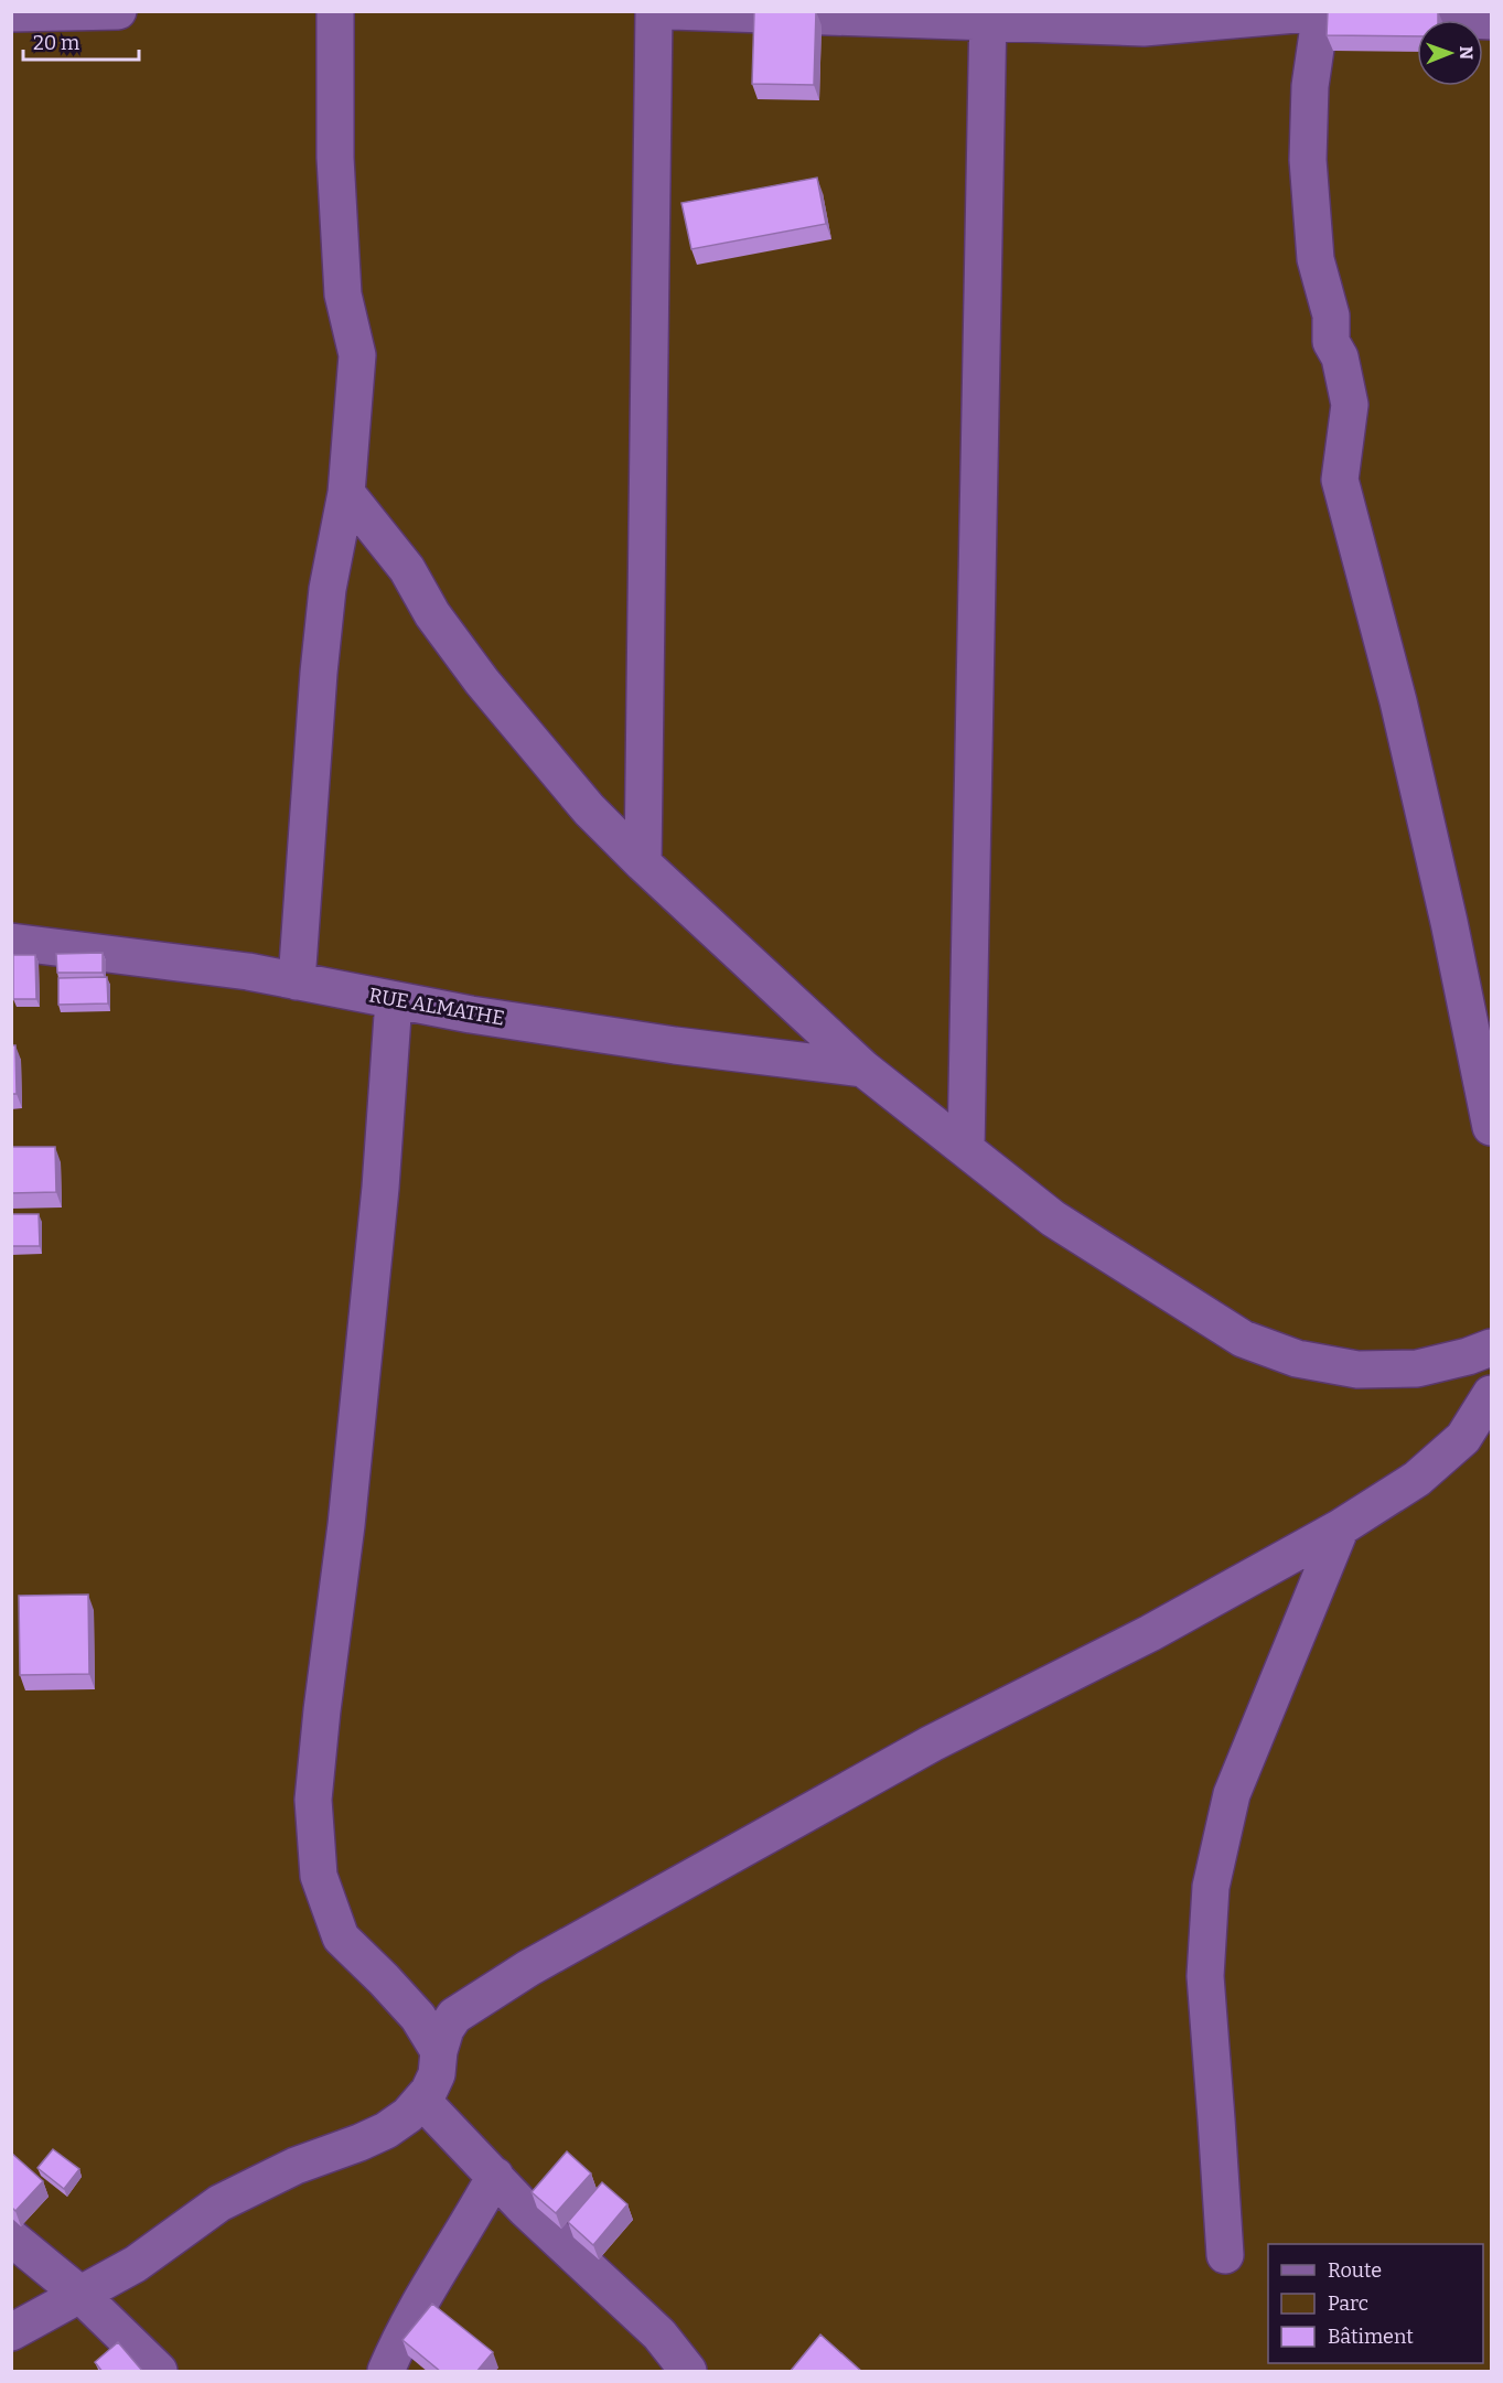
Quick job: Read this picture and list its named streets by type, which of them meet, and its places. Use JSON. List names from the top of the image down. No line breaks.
{"streets":{"street":["RUE ALMATHE"]},"legend":["Route","Parc","Bâtiment"],"scale_bar":"20 m","north":"right"}
